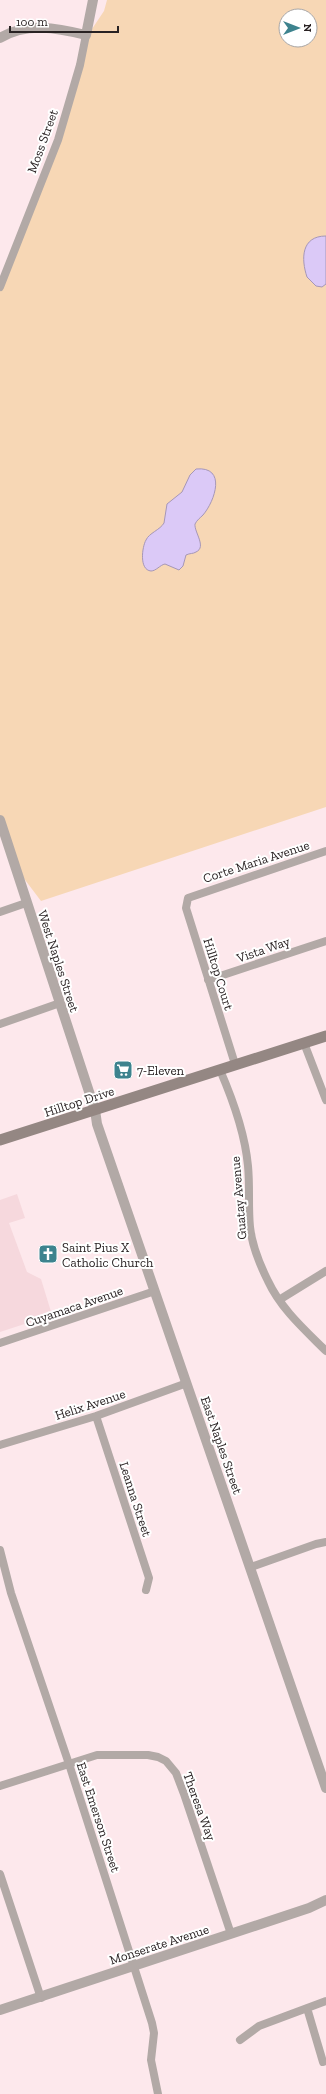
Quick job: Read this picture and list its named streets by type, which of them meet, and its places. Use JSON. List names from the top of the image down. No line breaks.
{"streets":{"main road":["Hilltop Drive"],"street":["Moss Street","Corte Maria Avenue","Vista Way","West Naples Street","Hilltop Court","Guatay Avenue","Cuyamaca Avenue","Helix Avenue","East Naples Street","Leanna Street","Theresa Way","East Emerson Street","Monserate Avenue"]},"crossings":[["Corte Maria Avenue","Hilltop Court"],["Vista Way","Hilltop Court"],["West Naples Street","Hilltop Drive"],["West Naples Street","East Naples Street"],["Hilltop Court","Hilltop Drive"],["Hilltop Drive","Guatay Avenue"],["Hilltop Drive","East Naples Street"],["Cuyamaca Avenue","East Naples Street"],["Helix Avenue","East Naples Street"],["Helix Avenue","Leanna Street"],["Theresa Way","East Emerson Street"],["Theresa Way","Monserate Avenue"],["East Emerson Street","Monserate Avenue"]],"places":{"supermarket":["7-Eleven"],"church":["Saint Pius X Catholic Church"]},"scale_bar":"100 m","north":"right"}
